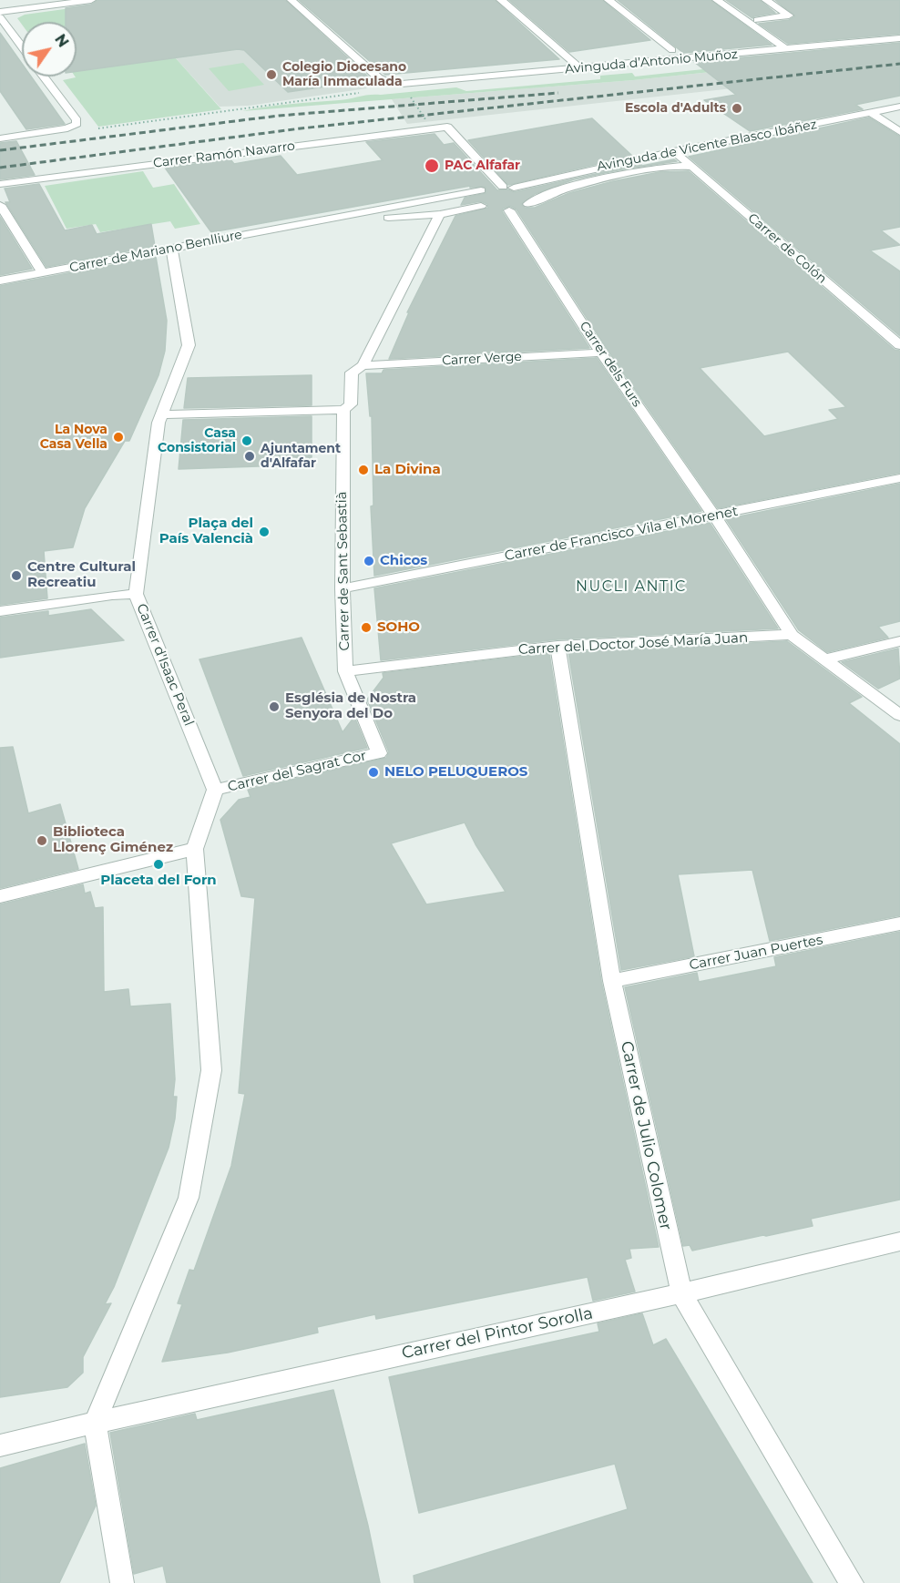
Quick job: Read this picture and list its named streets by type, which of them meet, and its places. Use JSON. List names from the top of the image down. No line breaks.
{"streets":{"street":["Avinguda d’Antonio Muñoz","Avinguda de Vicente Blasco Ibáñez","Carrer Ramón Navarro","Carrer de Colón","Carrer de Mariano Benlliure","Carrer Verge","Carrer dels Furs","Carrer de Francisco Vila el Morenet","Carrer de Sant Sebastià","Carrer del Doctor José María Juan","Carrer d'Isaac Peral","Carrer del Sagrat Cor","Carrer Juan Puertes","Carrer de Julio Colomer","Carrer del Pintor Sorolla"]},"crossings":[["Avinguda de Vicente Blasco Ibáñez","Carrer Ramón Navarro"],["Avinguda de Vicente Blasco Ibáñez","Carrer de Colón"],["Avinguda de Vicente Blasco Ibáñez","Carrer de Mariano Benlliure"],["Avinguda de Vicente Blasco Ibáñez","Carrer dels Furs"],["Carrer de Mariano Benlliure","Carrer dels Furs"],["Carrer de Mariano Benlliure","Carrer de Sant Sebastià"],["Carrer de Mariano Benlliure","Carrer d'Isaac Peral"],["Carrer Verge","Carrer dels Furs"],["Carrer Verge","Carrer de Sant Sebastià"],["Carrer dels Furs","Carrer de Francisco Vila el Morenet"],["Carrer dels Furs","Carrer del Doctor José María Juan"],["Carrer de Francisco Vila el Morenet","Carrer de Sant Sebastià"],["Carrer de Sant Sebastià","Carrer del Doctor José María Juan"],["Carrer de Sant Sebastià","Carrer del Sagrat Cor"],["Carrer del Doctor José María Juan","Carrer de Julio Colomer"],["Carrer d'Isaac Peral","Carrer del Sagrat Cor"],["Carrer Juan Puertes","Carrer de Julio Colomer"],["Carrer de Julio Colomer","Carrer del Pintor Sorolla"]],"districts":["NUCLI ANTIC"],"places":["Colegio Diocesano María Inmaculada","Escola d'Adults","PAC Alfafar","La Nova Casa Vella","Casa Consistorial","Ajuntament d'Alfafar","La Divina","Plaça del País Valencià","Chicos","Centre Cultural Recreatiu","SOHO","Església de Nostra Senyora del Do","NELO PELUQUEROS","Biblioteca Llorenç Giménez","Placeta del Forn"],"north":"top right"}
